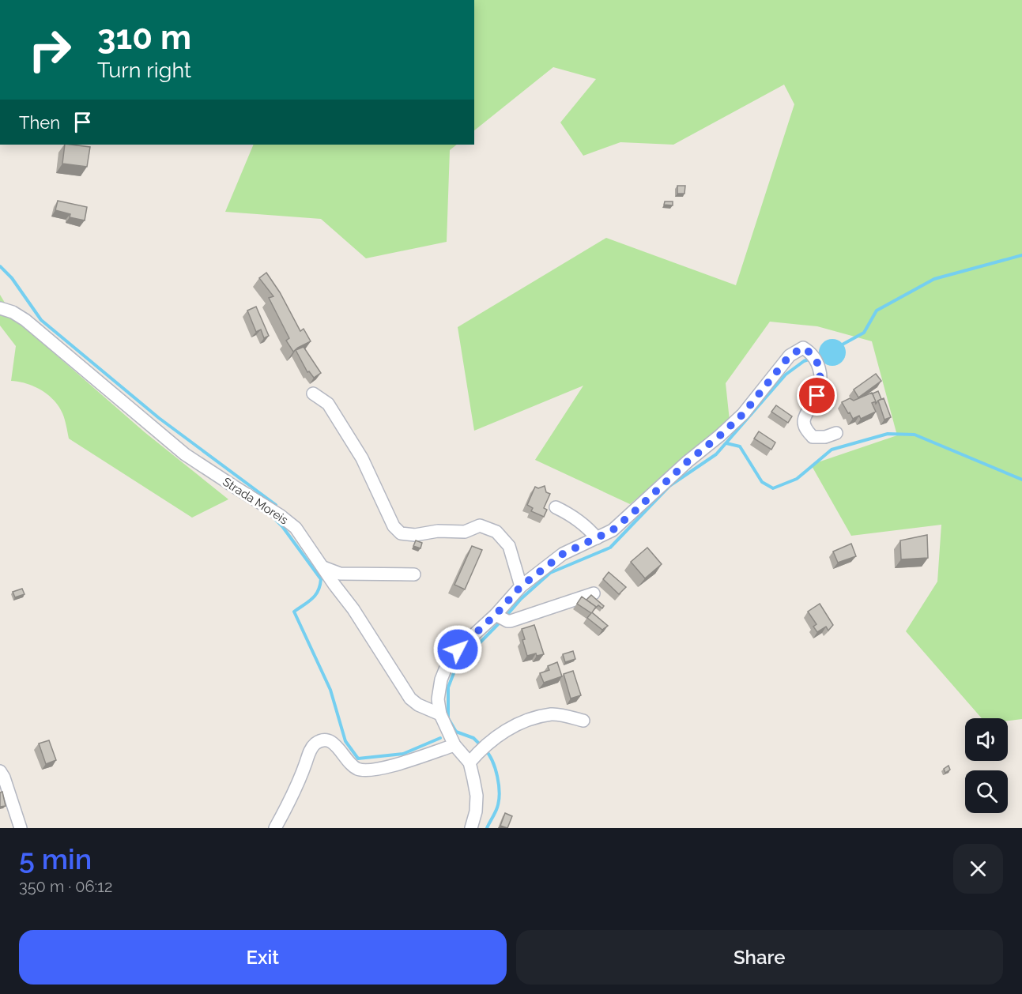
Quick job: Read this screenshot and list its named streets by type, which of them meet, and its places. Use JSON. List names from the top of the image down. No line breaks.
{"streets":{"street":["Strada Moreis"]},"page":{"turn":["310 m","Turn right"],"then":"Then","heading":["5 min","350 m · 06:12"],"buttons":["Exit","Share"]}}
